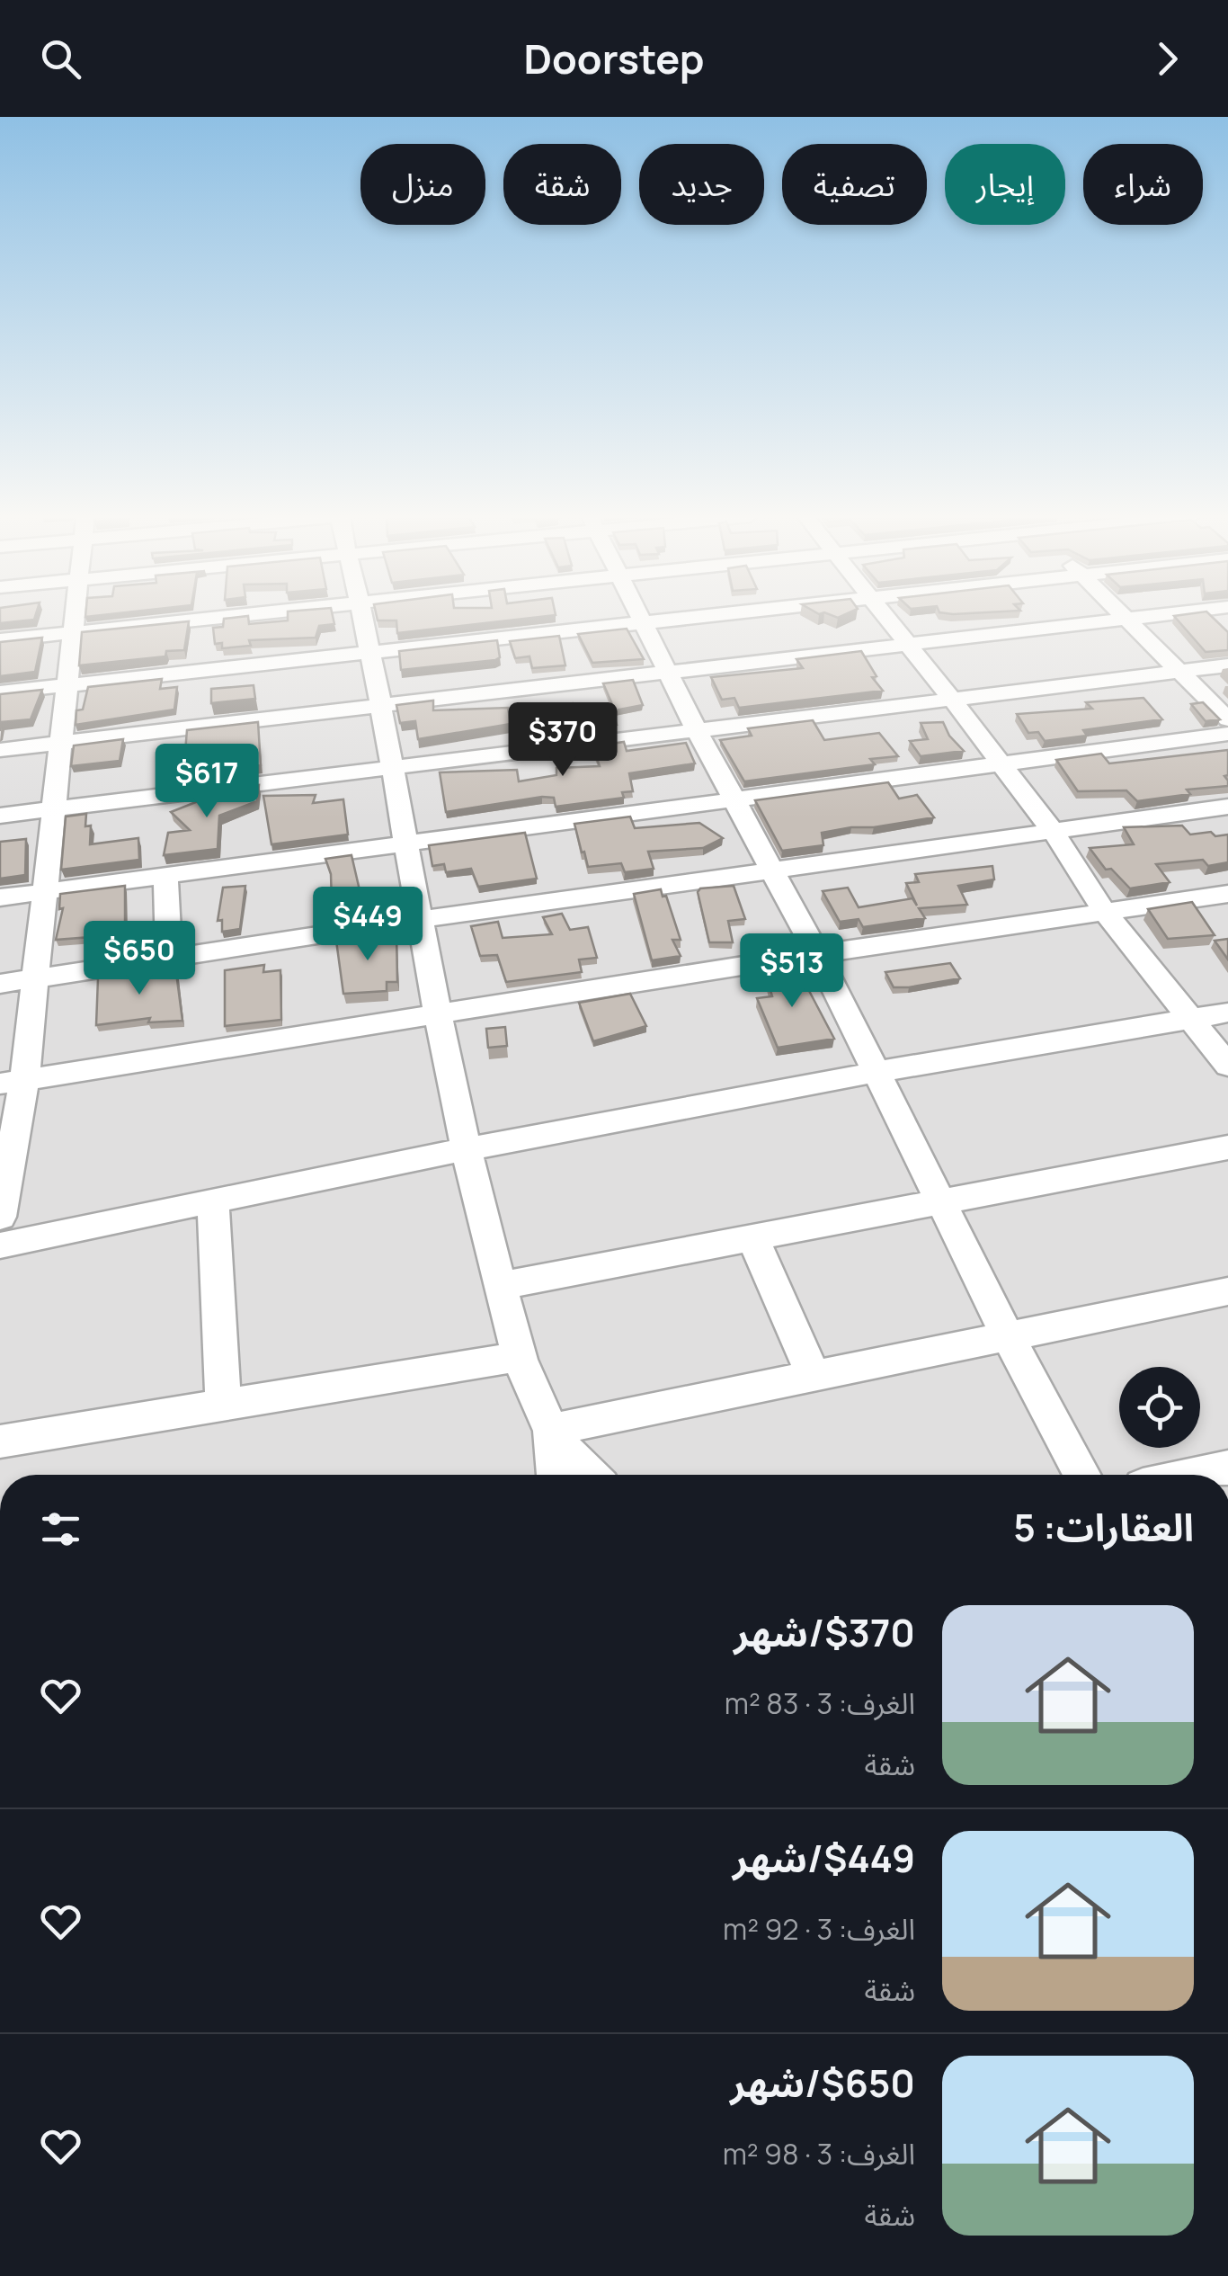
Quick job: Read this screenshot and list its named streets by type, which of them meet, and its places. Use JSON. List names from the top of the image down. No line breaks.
{"page":{"header":"Doorstep","chip":["شراء","إيجار","تصفية","جديد","شقة","منزل"],"price":["$370","$617","$449","$650","$513"],"heading":"العقارات: 5","list":[{"name":"$370/شهر","note":"الغرف: 3 · 83 m² · شقة"},{"name":"$449/شهر","note":"الغرف: 3 · 92 m² · شقة"},{"name":"$650/شهر","note":"الغرف: 3 · 98 m² · شقة"}]}}
